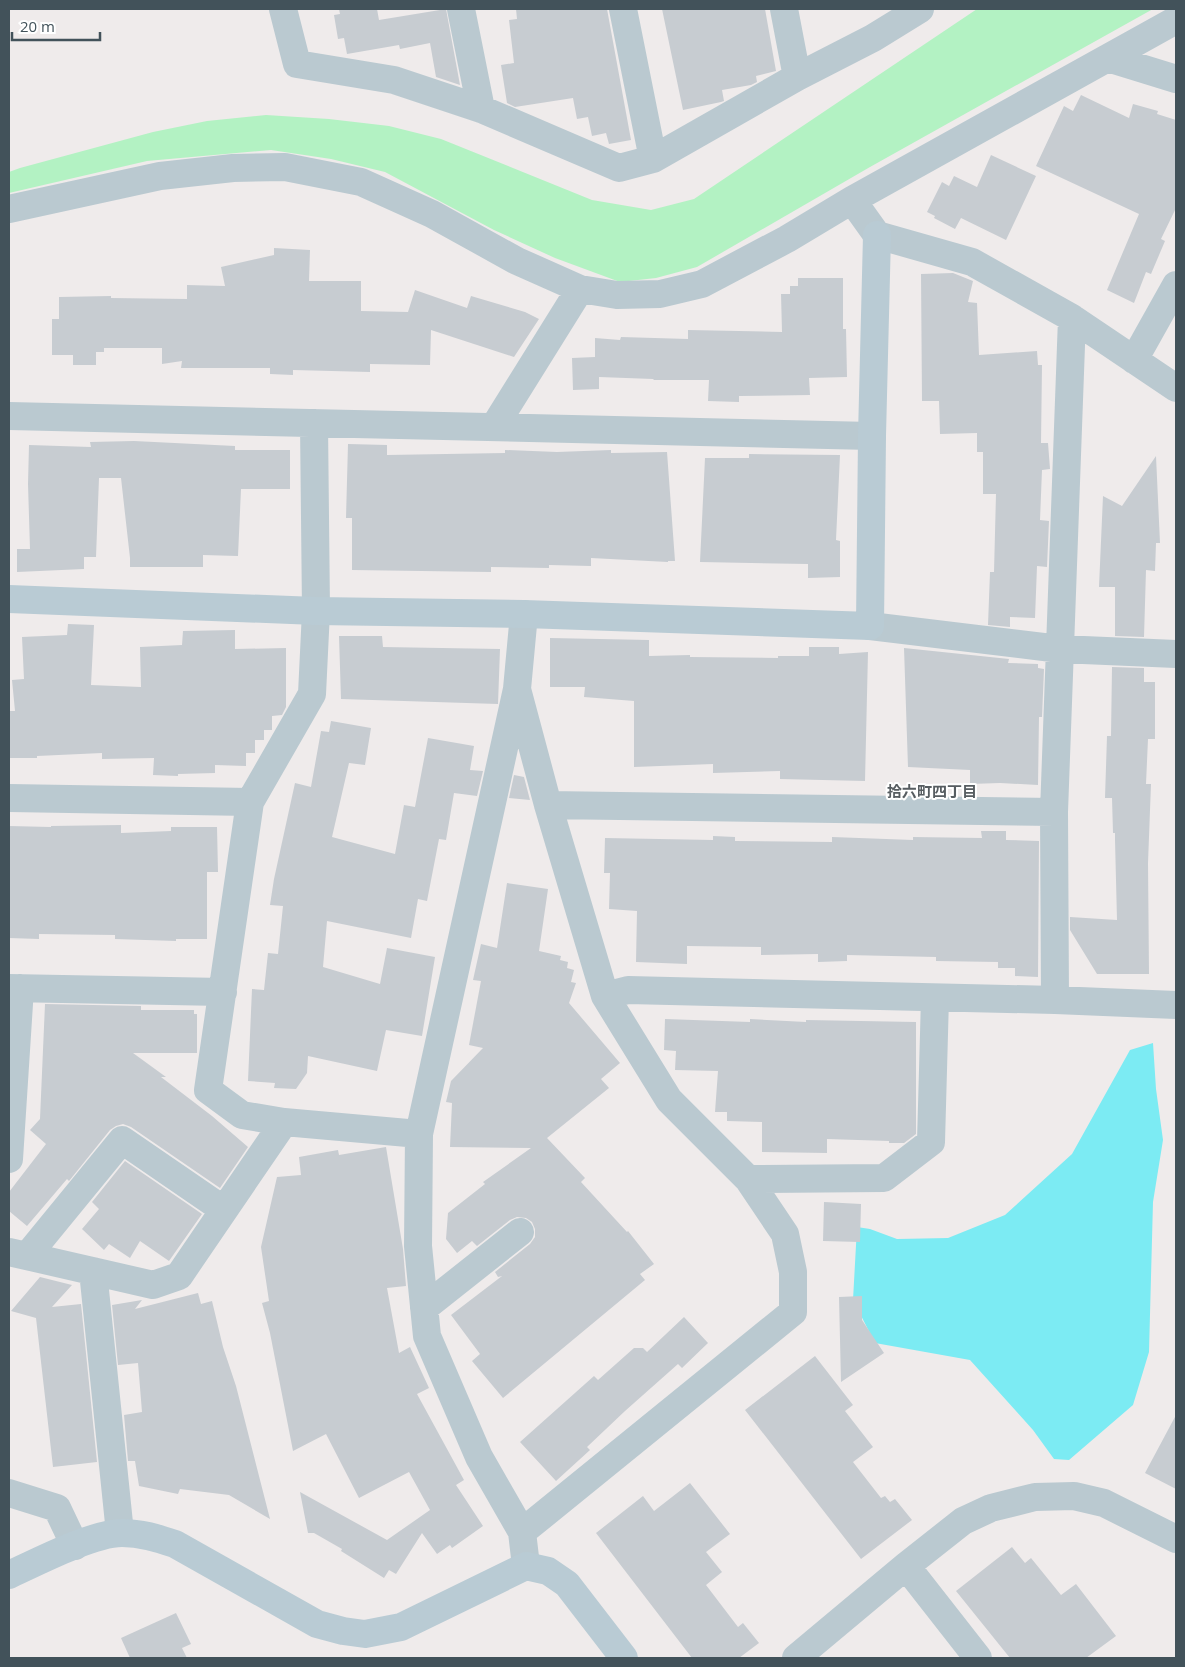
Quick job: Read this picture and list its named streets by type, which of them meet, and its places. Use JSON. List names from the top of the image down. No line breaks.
{"districts":["拾六町四丁目"],"scale_bar":"20 m"}
